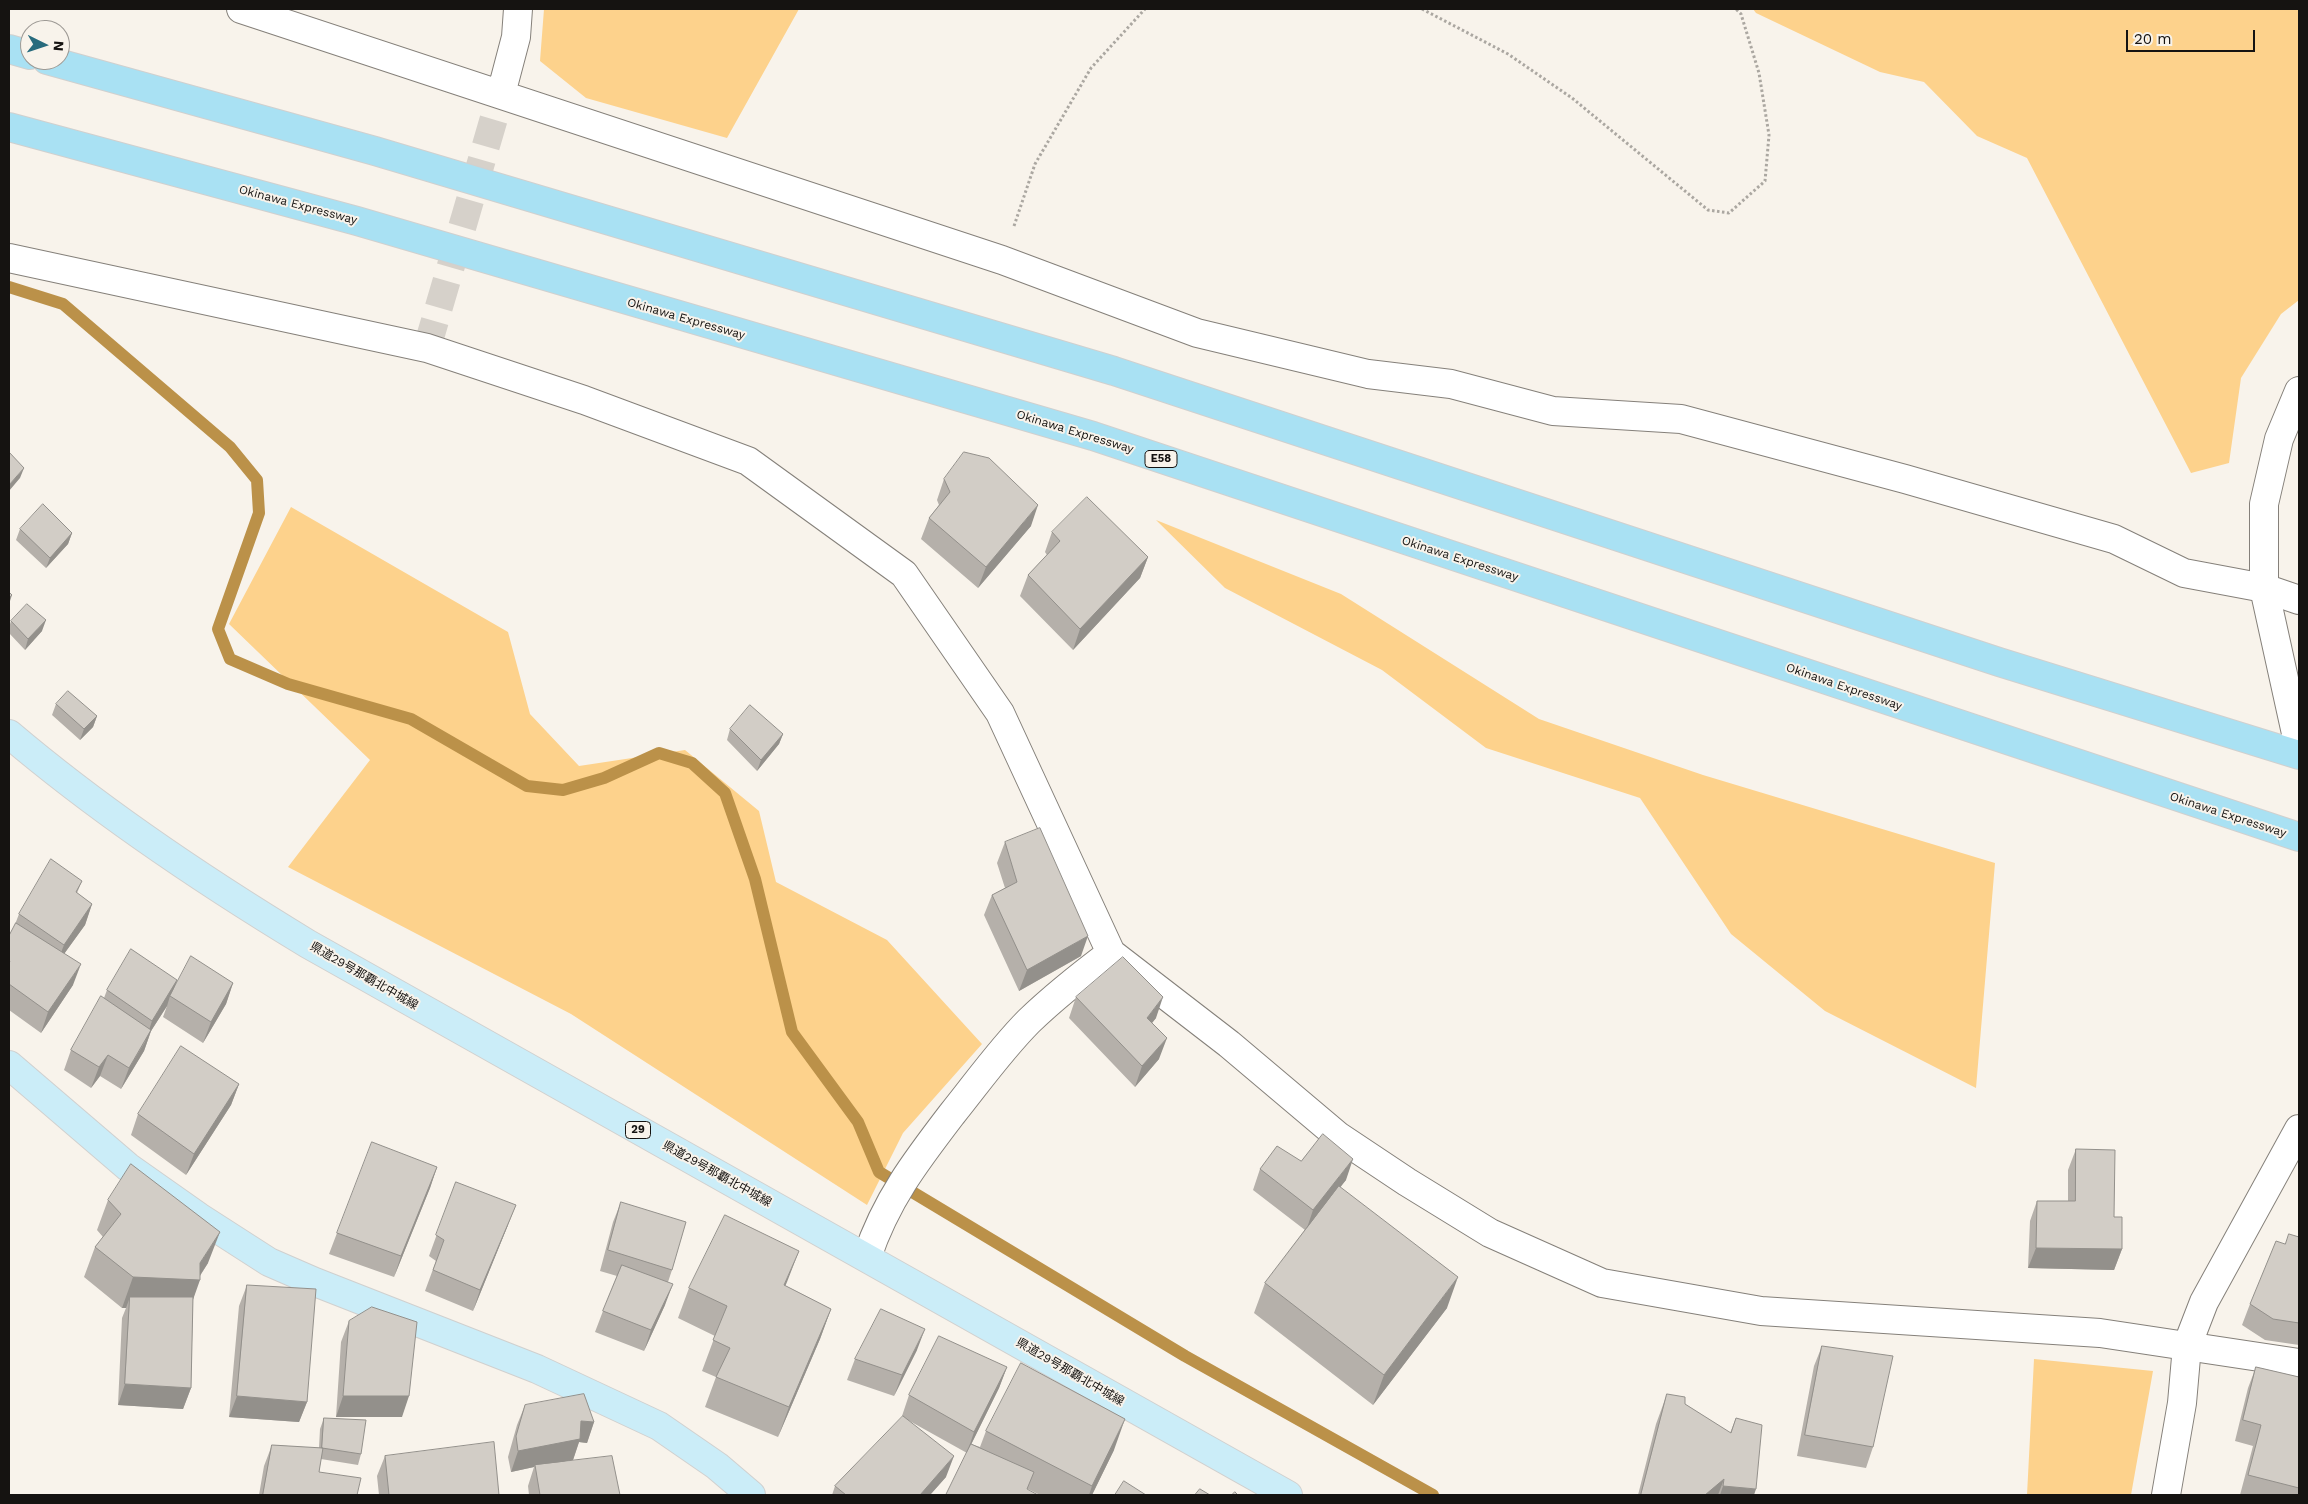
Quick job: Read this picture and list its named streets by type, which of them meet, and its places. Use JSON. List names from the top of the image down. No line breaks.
{"streets":{"highway":["Okinawa Expressway","E58"],"main road":["県道29号那覇北中城線","29"]},"scale_bar":"20 m","north":"right"}
